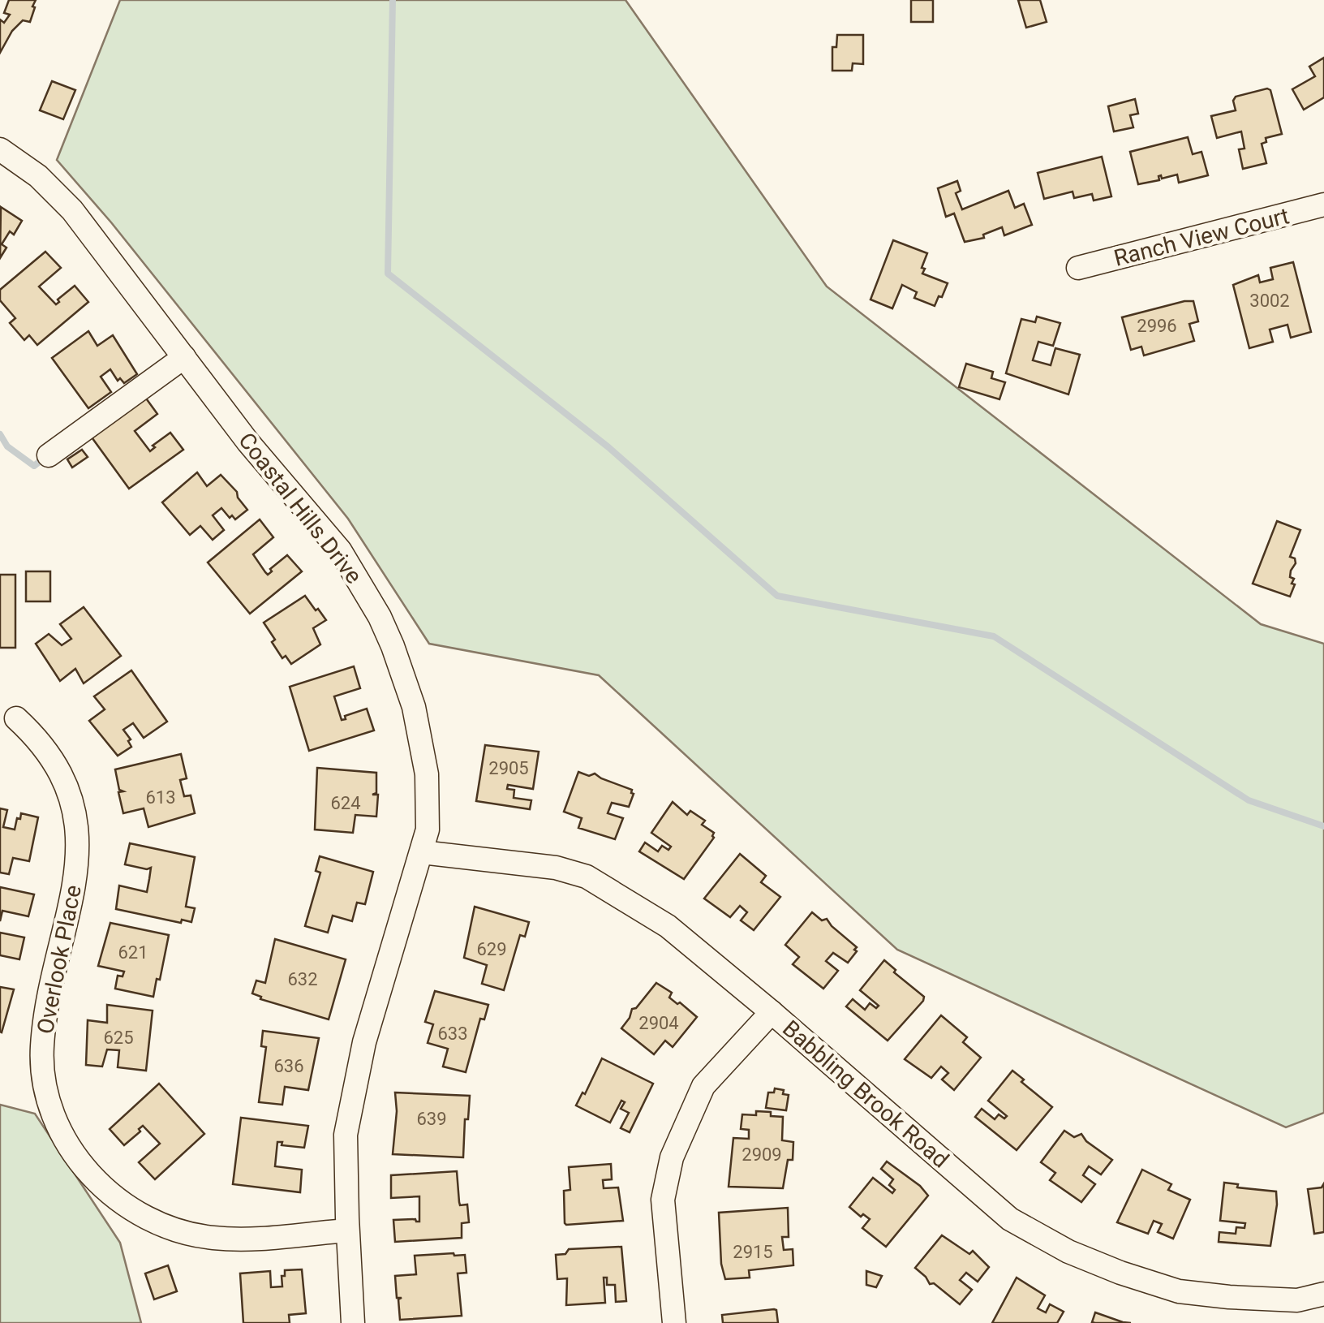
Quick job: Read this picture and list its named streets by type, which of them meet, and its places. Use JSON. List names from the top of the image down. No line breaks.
{"streets":{"street":["Ranch View Court","Coastal Hills Drive","Overlook Place","Babbling Brook Road"]},"crossings":[["Coastal Hills Drive","Overlook Place"],["Coastal Hills Drive","Babbling Brook Road"]],"house_numbers":["3002","2996","2905","613","624","629","621","632","2904","633","625","636","639","2909","2915"]}
